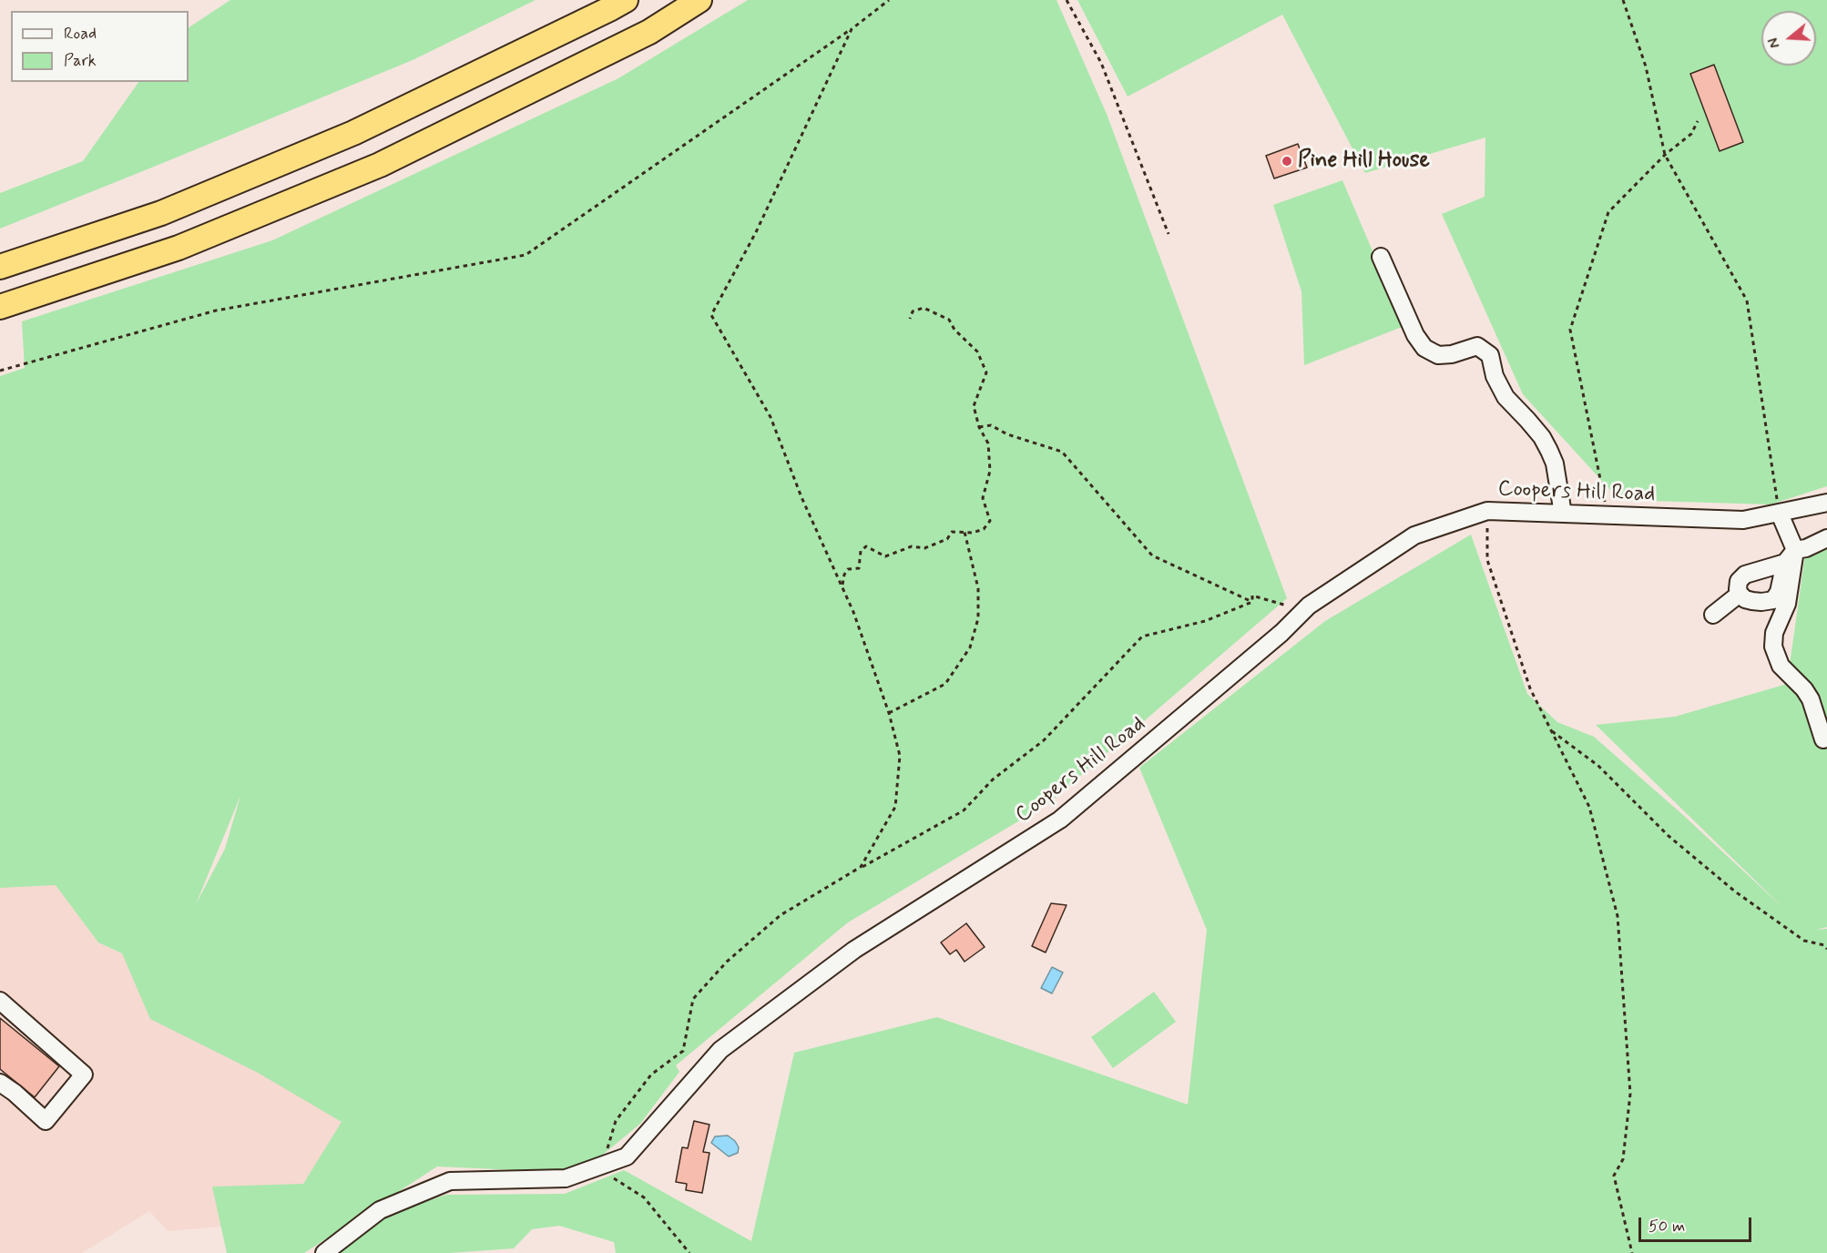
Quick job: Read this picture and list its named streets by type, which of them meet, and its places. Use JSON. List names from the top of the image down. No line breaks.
{"streets":{"street":["Coopers Hill Road"]},"places":["Pine Hill House"],"legend":["Road","Park"],"scale_bar":"50 m","north":"left"}
